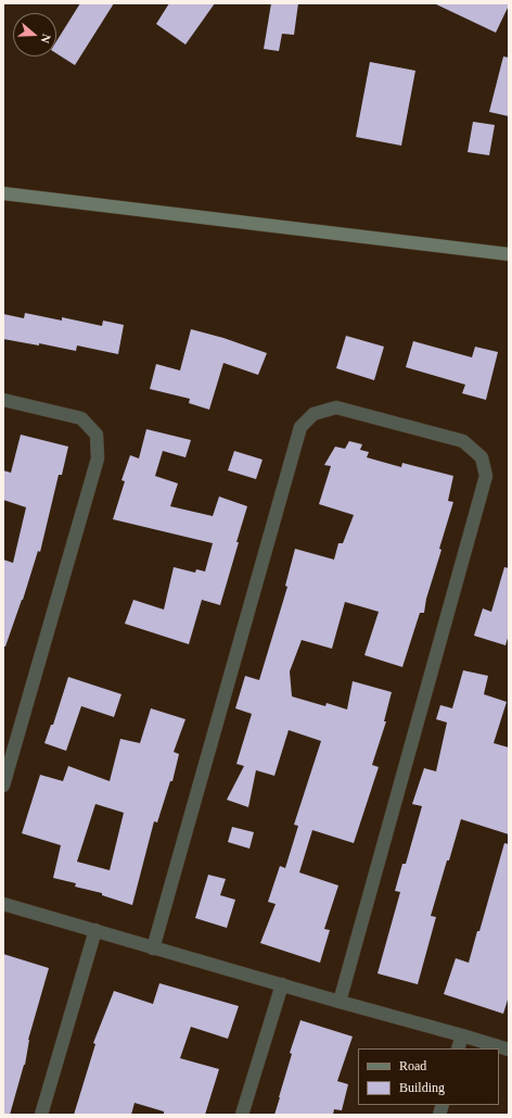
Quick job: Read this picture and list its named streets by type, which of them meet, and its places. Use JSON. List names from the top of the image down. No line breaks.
{"legend":["Road","Building"],"north":"right"}
